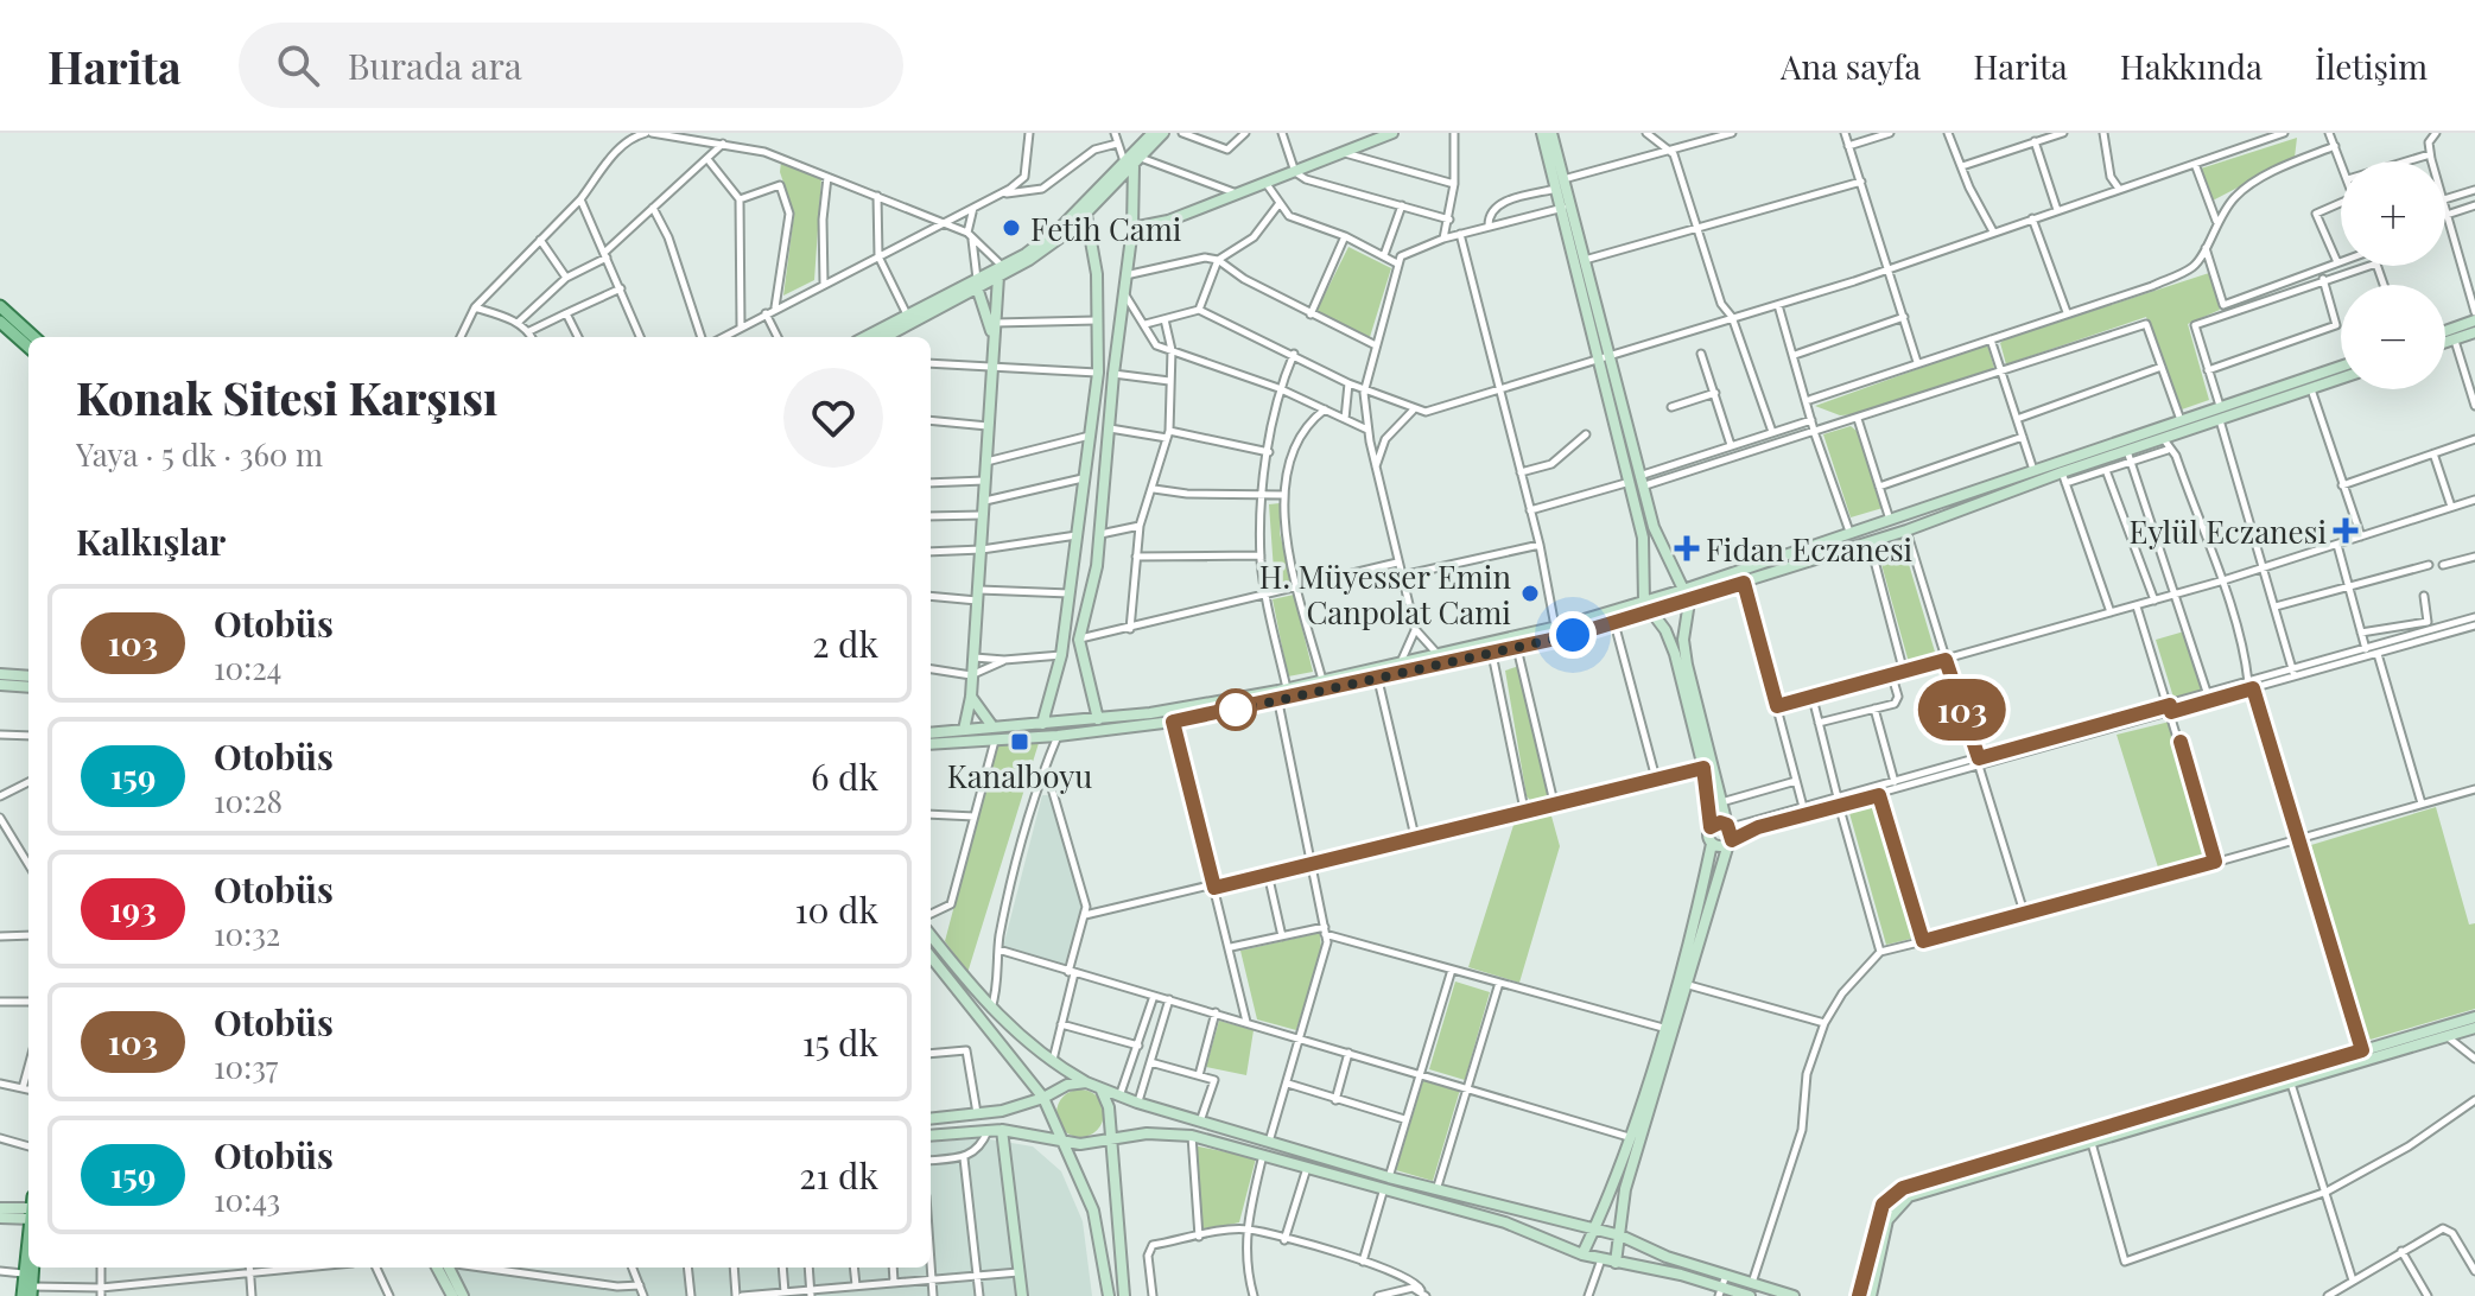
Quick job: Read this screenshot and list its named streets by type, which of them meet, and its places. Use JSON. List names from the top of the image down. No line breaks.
{"places":{"other":["Fetih Cami","H. Müyesser Emin Canpolat Cami"],"health":["Eylül Eczanesi","Fidan Eczanesi"],"transit":["Kanalboyu"]},"lines":["bus line 103"],"page":{"header":"Harita","search":"Burada ara","nav":["Ana sayfa","Harita","Hakkında","İletişim"],"on_map":"103","map_buttons":["+","−"],"heading":[["Konak Sitesi Karşısı","Yaya · 5 dk · 360 m"],"Kalkışlar"],"list":[{"mark":"103","name":"Otobüs","note":"10:24","value":"2 dk"},{"mark":"159","name":"Otobüs","note":"10:28","value":"6 dk"},{"mark":"193","name":"Otobüs","note":"10:32","value":"10 dk"},{"mark":"103","name":"Otobüs","note":"10:37","value":"15 dk"},{"mark":"159","name":"Otobüs","note":"10:43","value":"21 dk"}]}}
